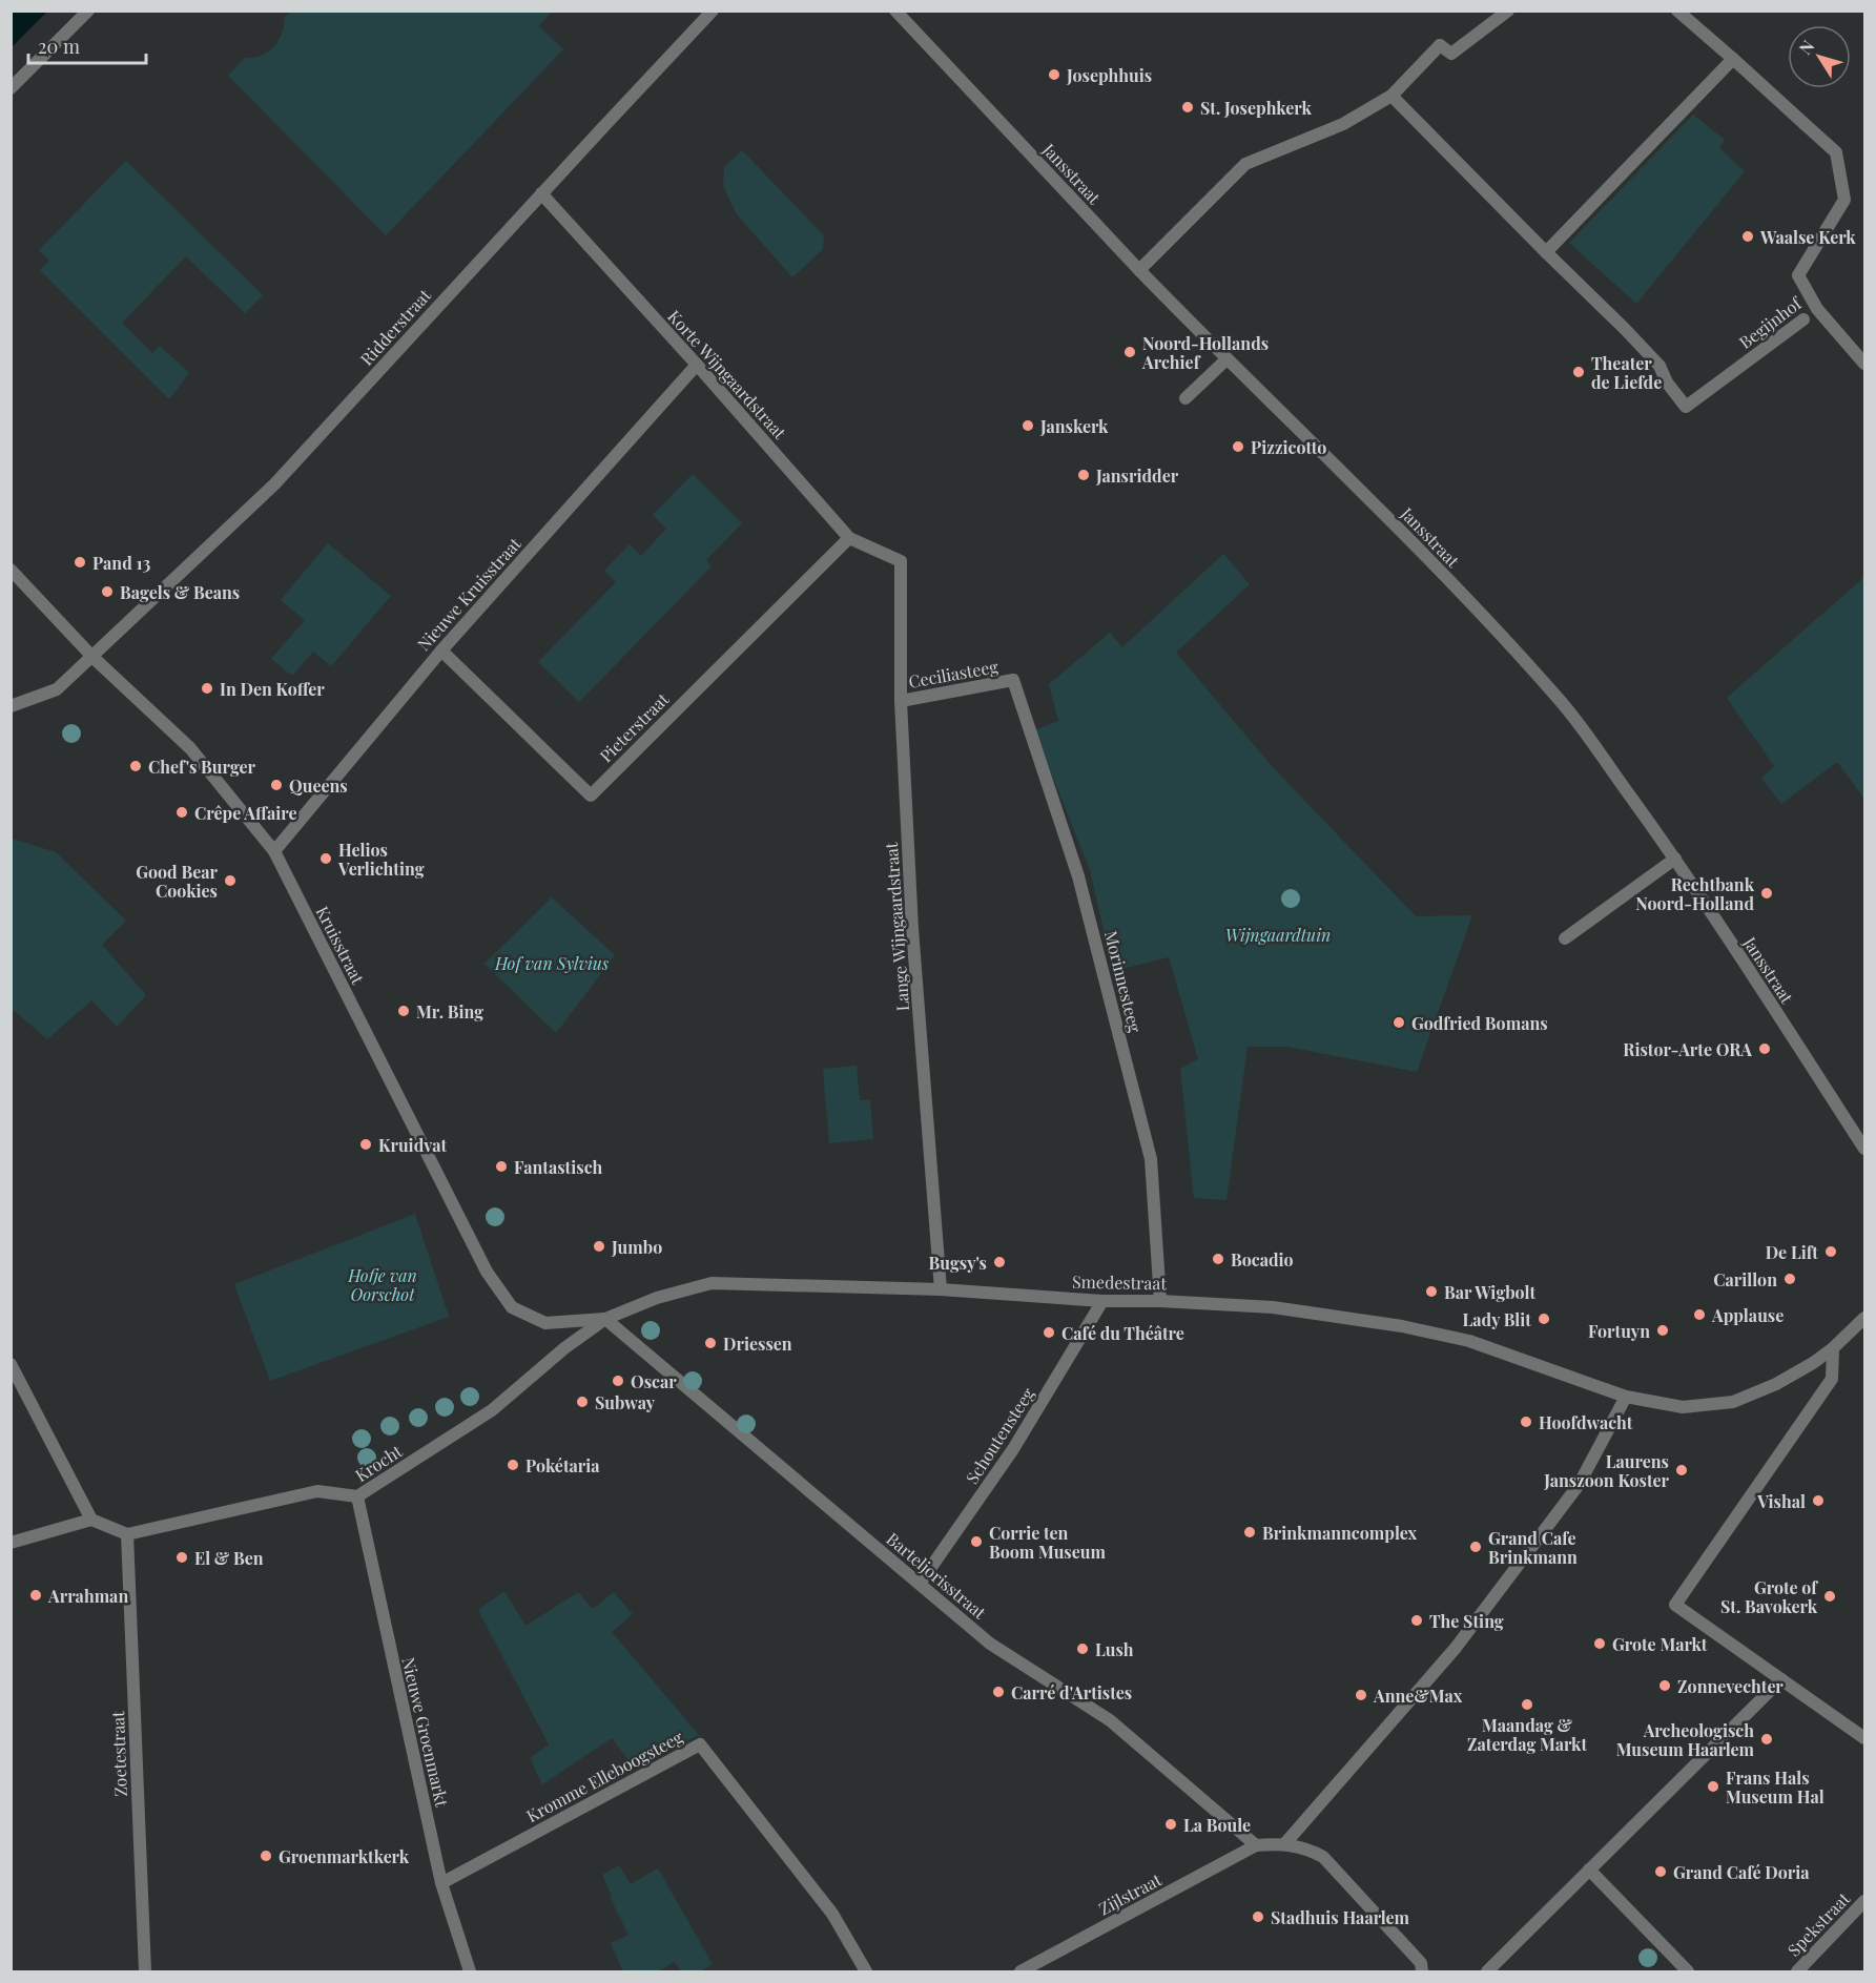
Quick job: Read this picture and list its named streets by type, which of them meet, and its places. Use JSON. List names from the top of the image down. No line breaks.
{"streets":{"street":["Jansstraat","Begijnhof","Ridderstraat","Korte Wijngaardstraat","Nieuwe Kruisstraat","Ceciliasteeg","Pieterstraat","Lange Wijngaardstraat","Kruisstraat","Morinnesteeg","Smedestraat","Schoutensteeg","Krocht","Barteljorisstraat","Nieuwe Groenmarkt","Zoetestraat","Kromme Elleboogsteeg","Zijlstraat","Spekstraat"]},"crossings":[["Ridderstraat","Korte Wijngaardstraat"],["Ridderstraat","Kruisstraat"],["Korte Wijngaardstraat","Nieuwe Kruisstraat"],["Korte Wijngaardstraat","Pieterstraat"],["Korte Wijngaardstraat","Lange Wijngaardstraat"],["Nieuwe Kruisstraat","Pieterstraat"],["Nieuwe Kruisstraat","Kruisstraat"],["Ceciliasteeg","Lange Wijngaardstraat"],["Ceciliasteeg","Morinnesteeg"],["Lange Wijngaardstraat","Smedestraat"],["Kruisstraat","Smedestraat"],["Kruisstraat","Krocht"],["Kruisstraat","Barteljorisstraat"],["Morinnesteeg","Smedestraat"],["Smedestraat","Schoutensteeg"],["Smedestraat","Krocht"],["Smedestraat","Barteljorisstraat"],["Schoutensteeg","Barteljorisstraat"],["Krocht","Barteljorisstraat"],["Krocht","Nieuwe Groenmarkt"],["Krocht","Zoetestraat"],["Barteljorisstraat","Zijlstraat"],["Nieuwe Groenmarkt","Kromme Elleboogsteeg"]],"parks":["Wijngaardtuin","Hof van Sylvius","Hofje van Oorschot"],"places":["Josephhuis","St. Josephkerk","Waalse Kerk","Noord-Hollands Archief","Theater de Liefde","Janskerk","Pizzicotto","Jansridder","Pand 13","Bagels & Beans","In Den Koffer","Chef's Burger","Queens","Crêpe Affaire","Helios Verlichting","Good Bear Cookies","Rechtbank Noord-Holland","Mr. Bing","Godfried Bomans","Ristor-Arte ORA","Kruidvat","Fantastisch","Jumbo","De Lift","Bocadio","Bugsy's","Carillon","Bar Wigbolt","Applause","Lady Blit","Fortuyn","Café du Théâtre","Driessen","Oscar","Subway","Hoofdwacht","Pokétaria","Laurens Janszoon Koster","Vishal","Brinkmanncomplex","Corrie ten Boom Museum","Grand Cafe Brinkmann","El & Ben","Arrahman","Grote of St. Bavokerk","The Sting","Grote Markt","Lush","Zonnevechter","Carré d'Artistes","Anne&Max","Maandag & Zaterdag Markt","Archeologisch Museum Haarlem","Frans Hals Museum Hal","La Boule","Groenmarktkerk","Grand Café Doria","Stadhuis Haarlem"],"scale_bar":"20 m","north":"top left"}
